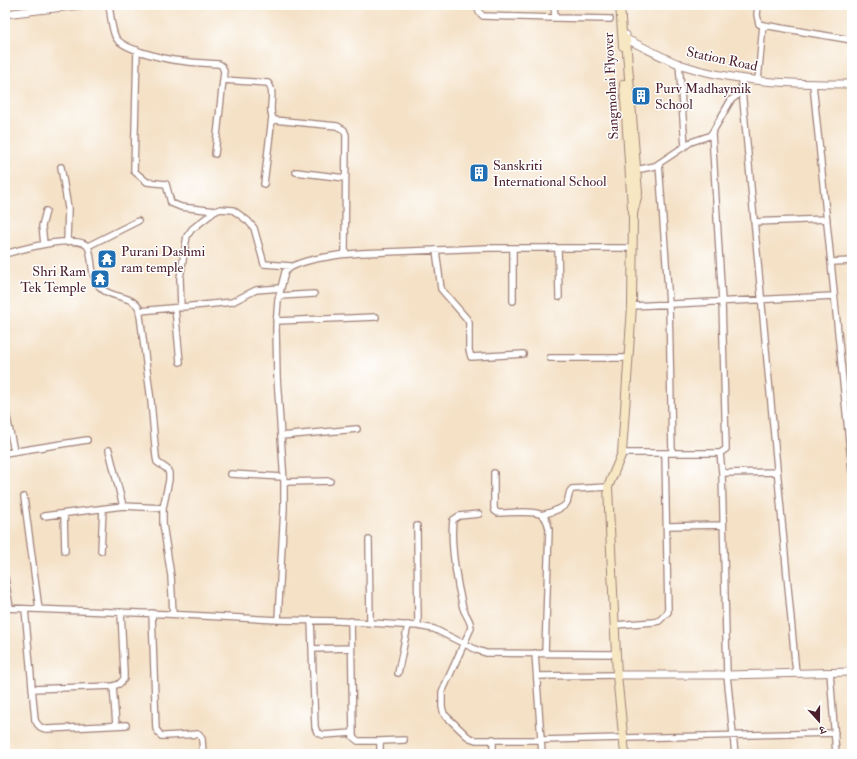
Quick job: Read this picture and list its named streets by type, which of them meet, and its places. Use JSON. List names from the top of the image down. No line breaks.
{"streets":{"main road":["Sangmohai Flyover"],"street":["Station Road"]},"crossings":[["Station Road","Sangmohai Flyover"]],"places":{"building":["Purv Madhaymik School","Sanskriti International School"],"temple":["Purani Dashmi ram temple","Shri Ram Tek Temple"]},"north":"bottom"}
